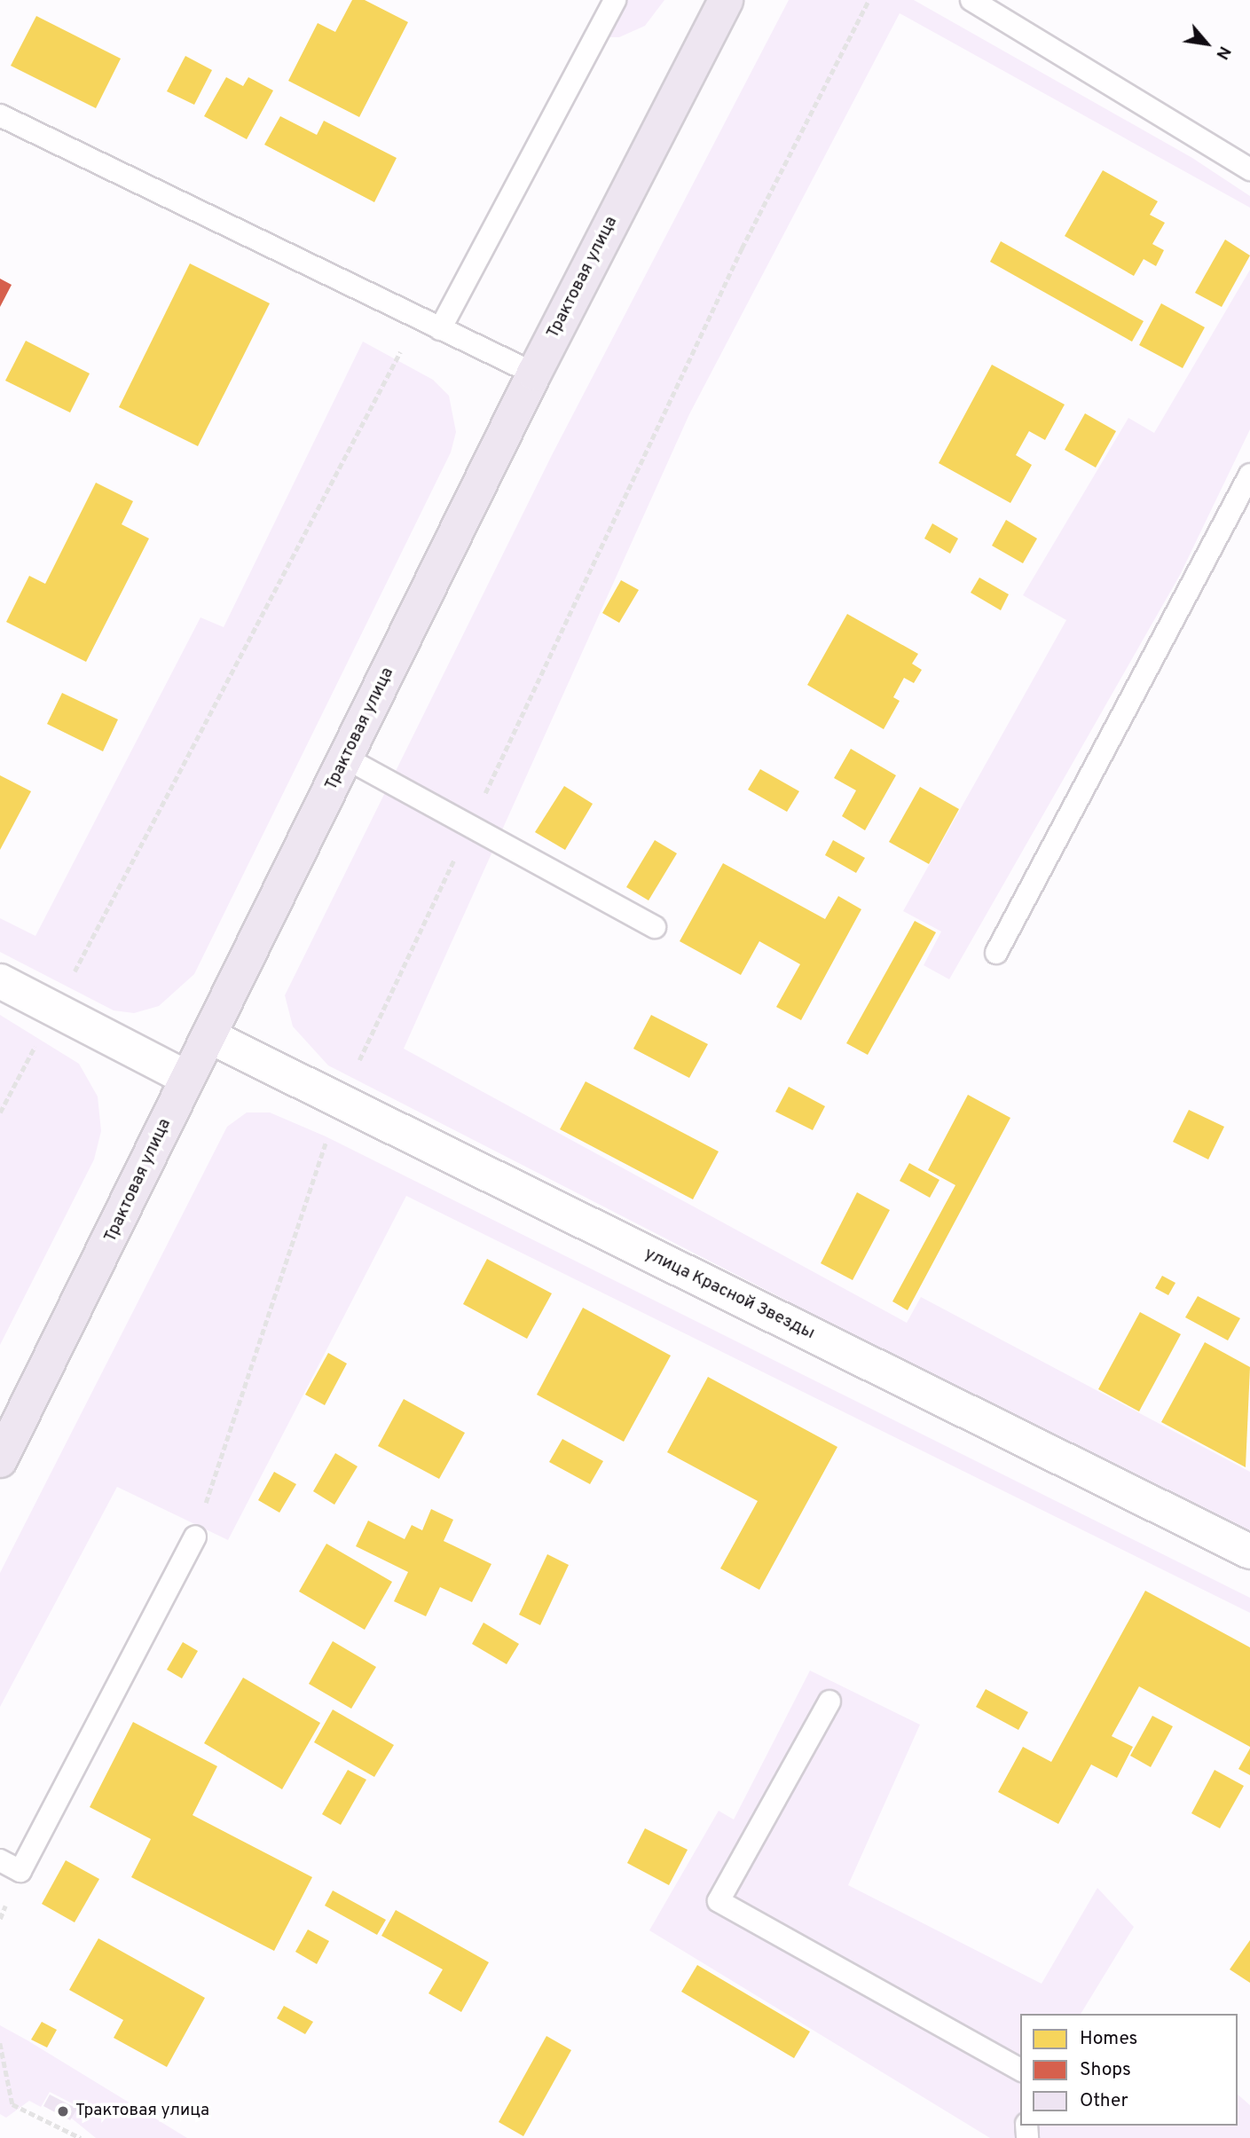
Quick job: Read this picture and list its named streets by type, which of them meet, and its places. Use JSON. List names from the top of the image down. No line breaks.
{"streets":{"highway":["Трактовая улица"],"street":["улица Красной Звезды"]},"crossings":[["Трактовая улица","улица Красной Звезды"]],"places":["Трактовая улица"],"legend":["Homes","Shops","Other"],"north":"bottom right"}
